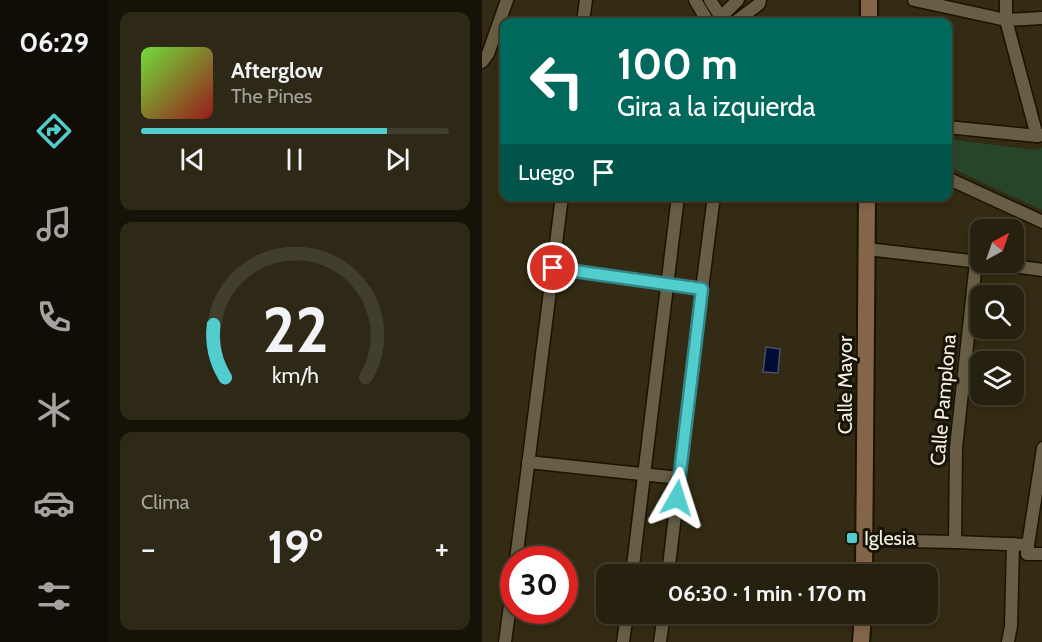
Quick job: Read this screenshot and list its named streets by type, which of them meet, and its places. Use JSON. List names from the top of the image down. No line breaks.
{"streets":{"main road":["Calle Mayor"],"street":["Calle Pamplona"]},"places":{"transit":["Iglesia"]},"north":"top right","page":{"tabs":"06:29","turn":["100 m","Gira a la izquierda"],"song":["Afterglow","The Pines"],"then":"Luego","tile":"Clima","heat":["−","19°","+"],"limit":"30","trip":"06:30 · 1 min · 170 m","gauge":["22","km/h"]}}
